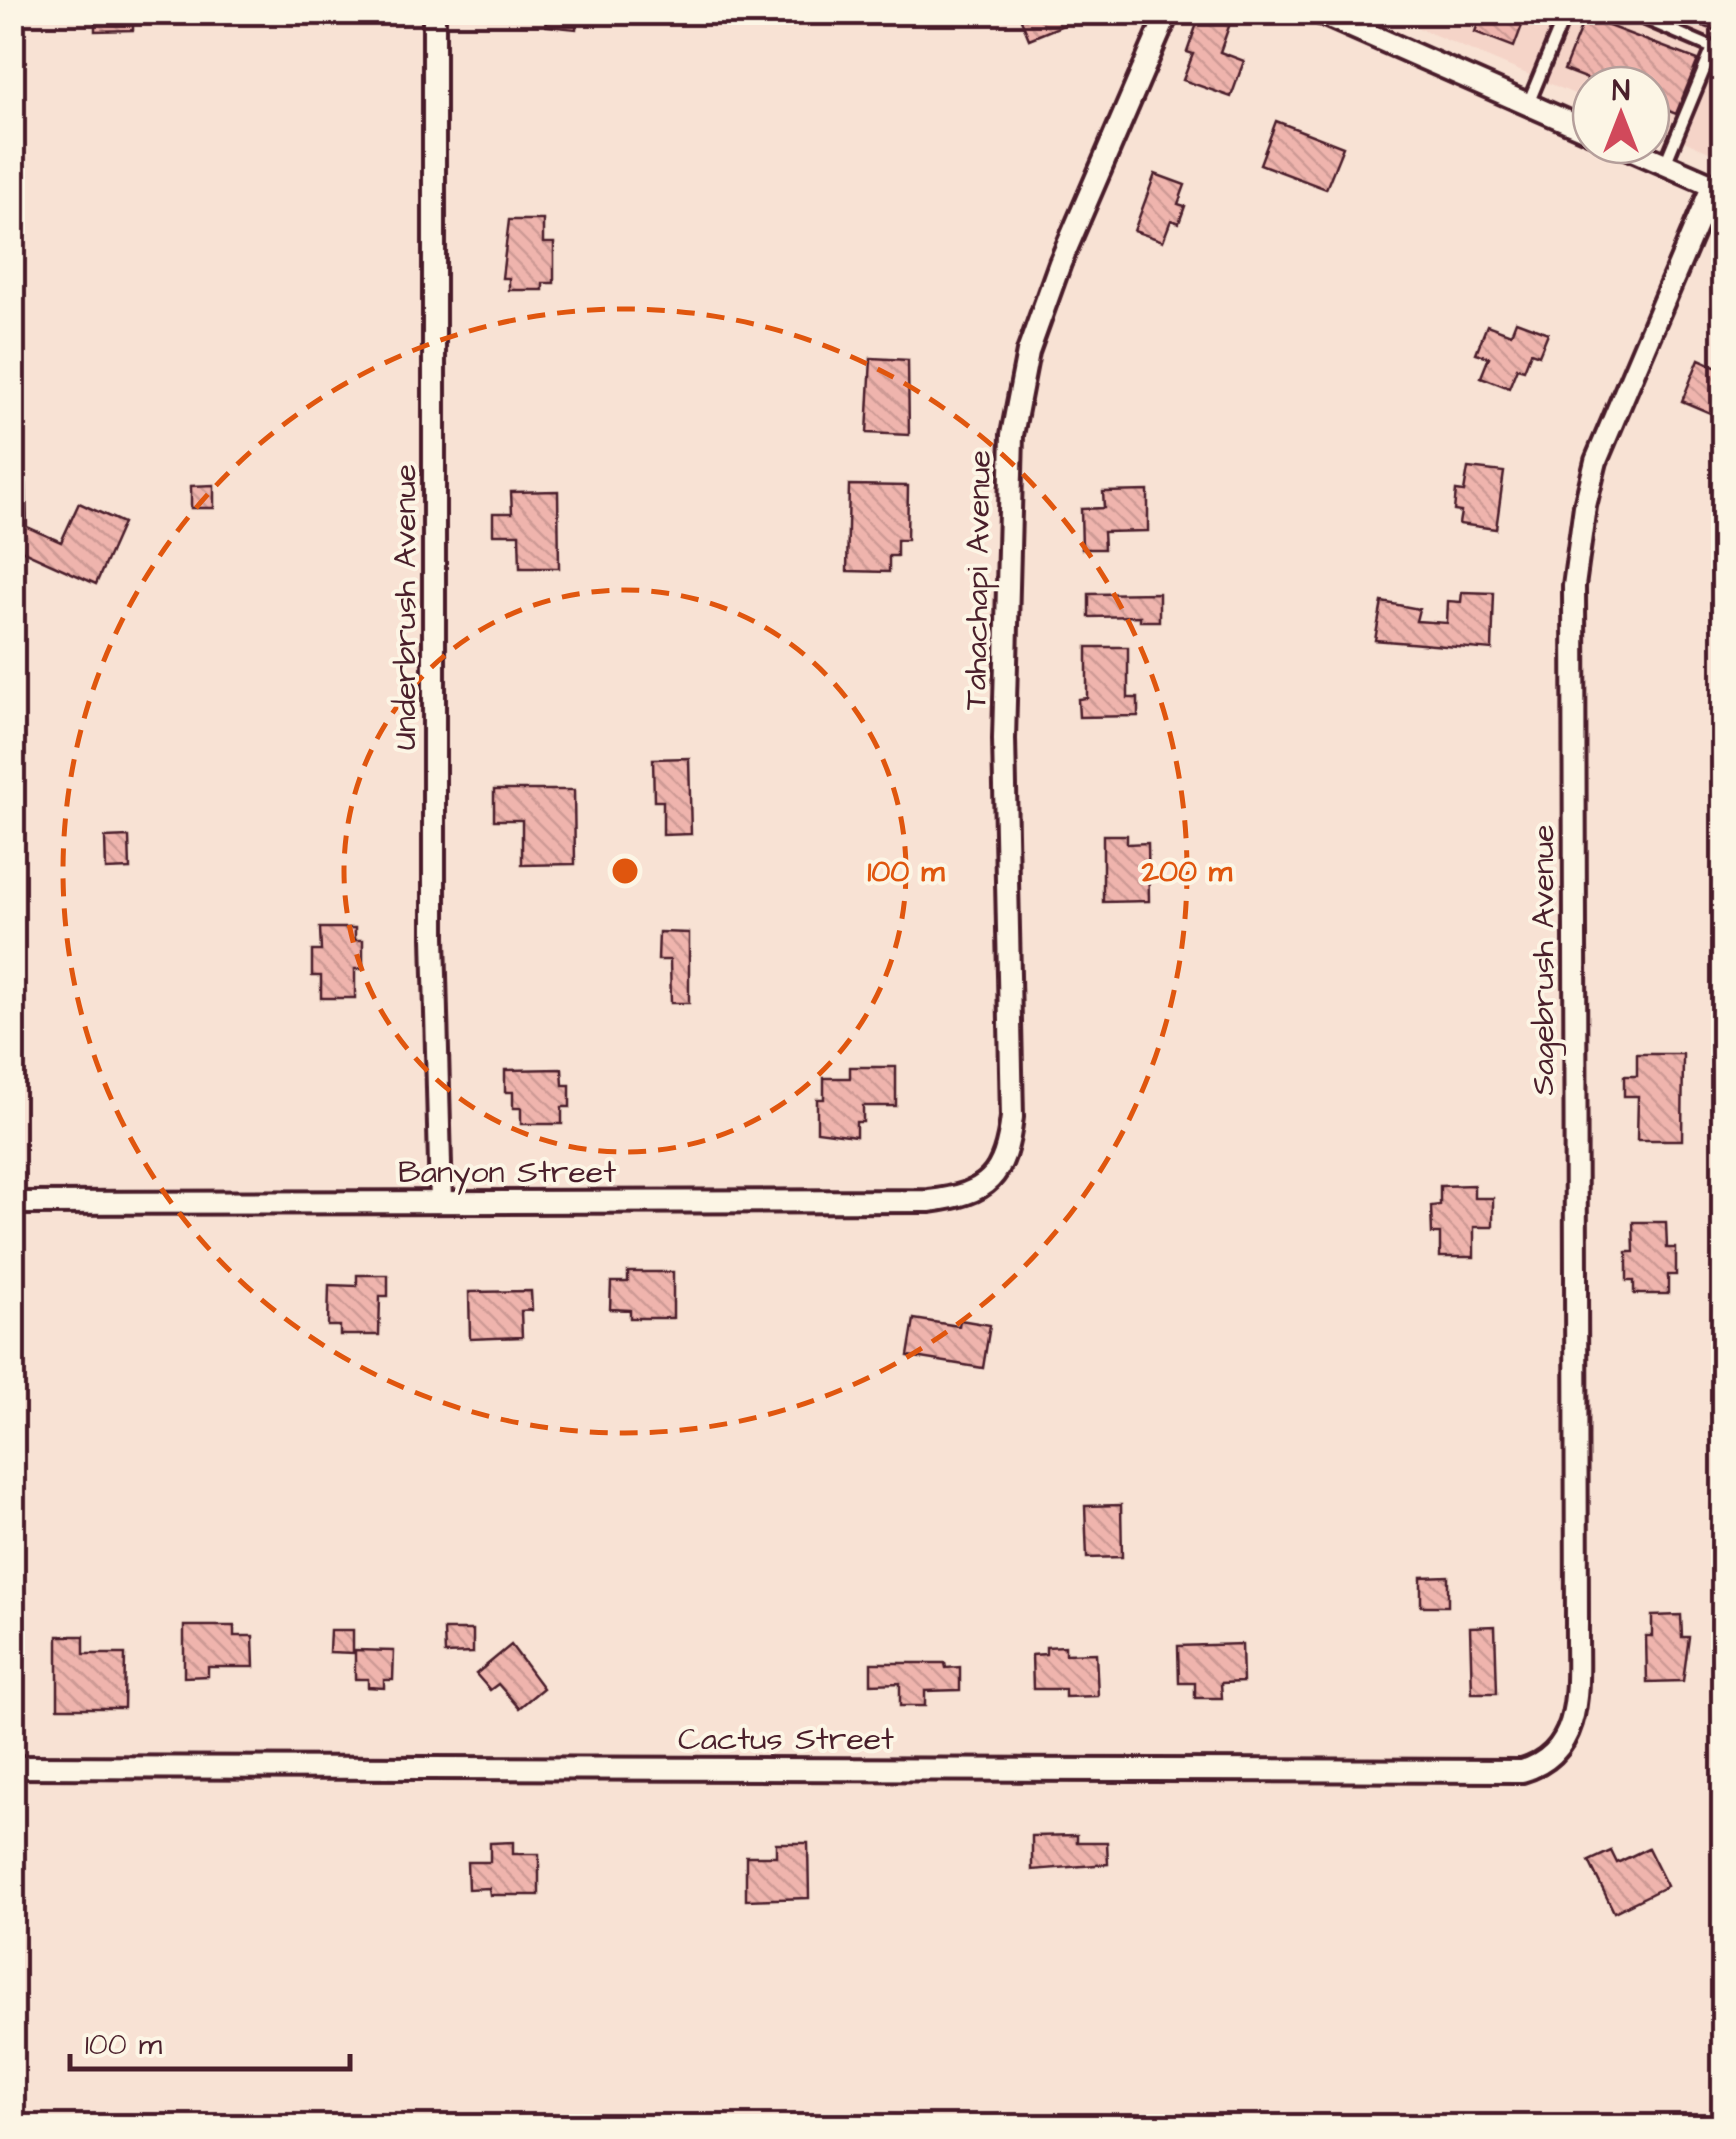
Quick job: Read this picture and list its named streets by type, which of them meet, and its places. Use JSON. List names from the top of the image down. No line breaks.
{"streets":{"street":["Tahachapi Avenue","Underbrush Avenue","Sagebrush Avenue","Banyon Street","Cactus Street"]},"crossings":[["Tahachapi Avenue","Banyon Street"],["Underbrush Avenue","Banyon Street"],["Sagebrush Avenue","Cactus Street"]],"scale_bar":"100 m","north":"top","rings":["100 m","200 m"]}
